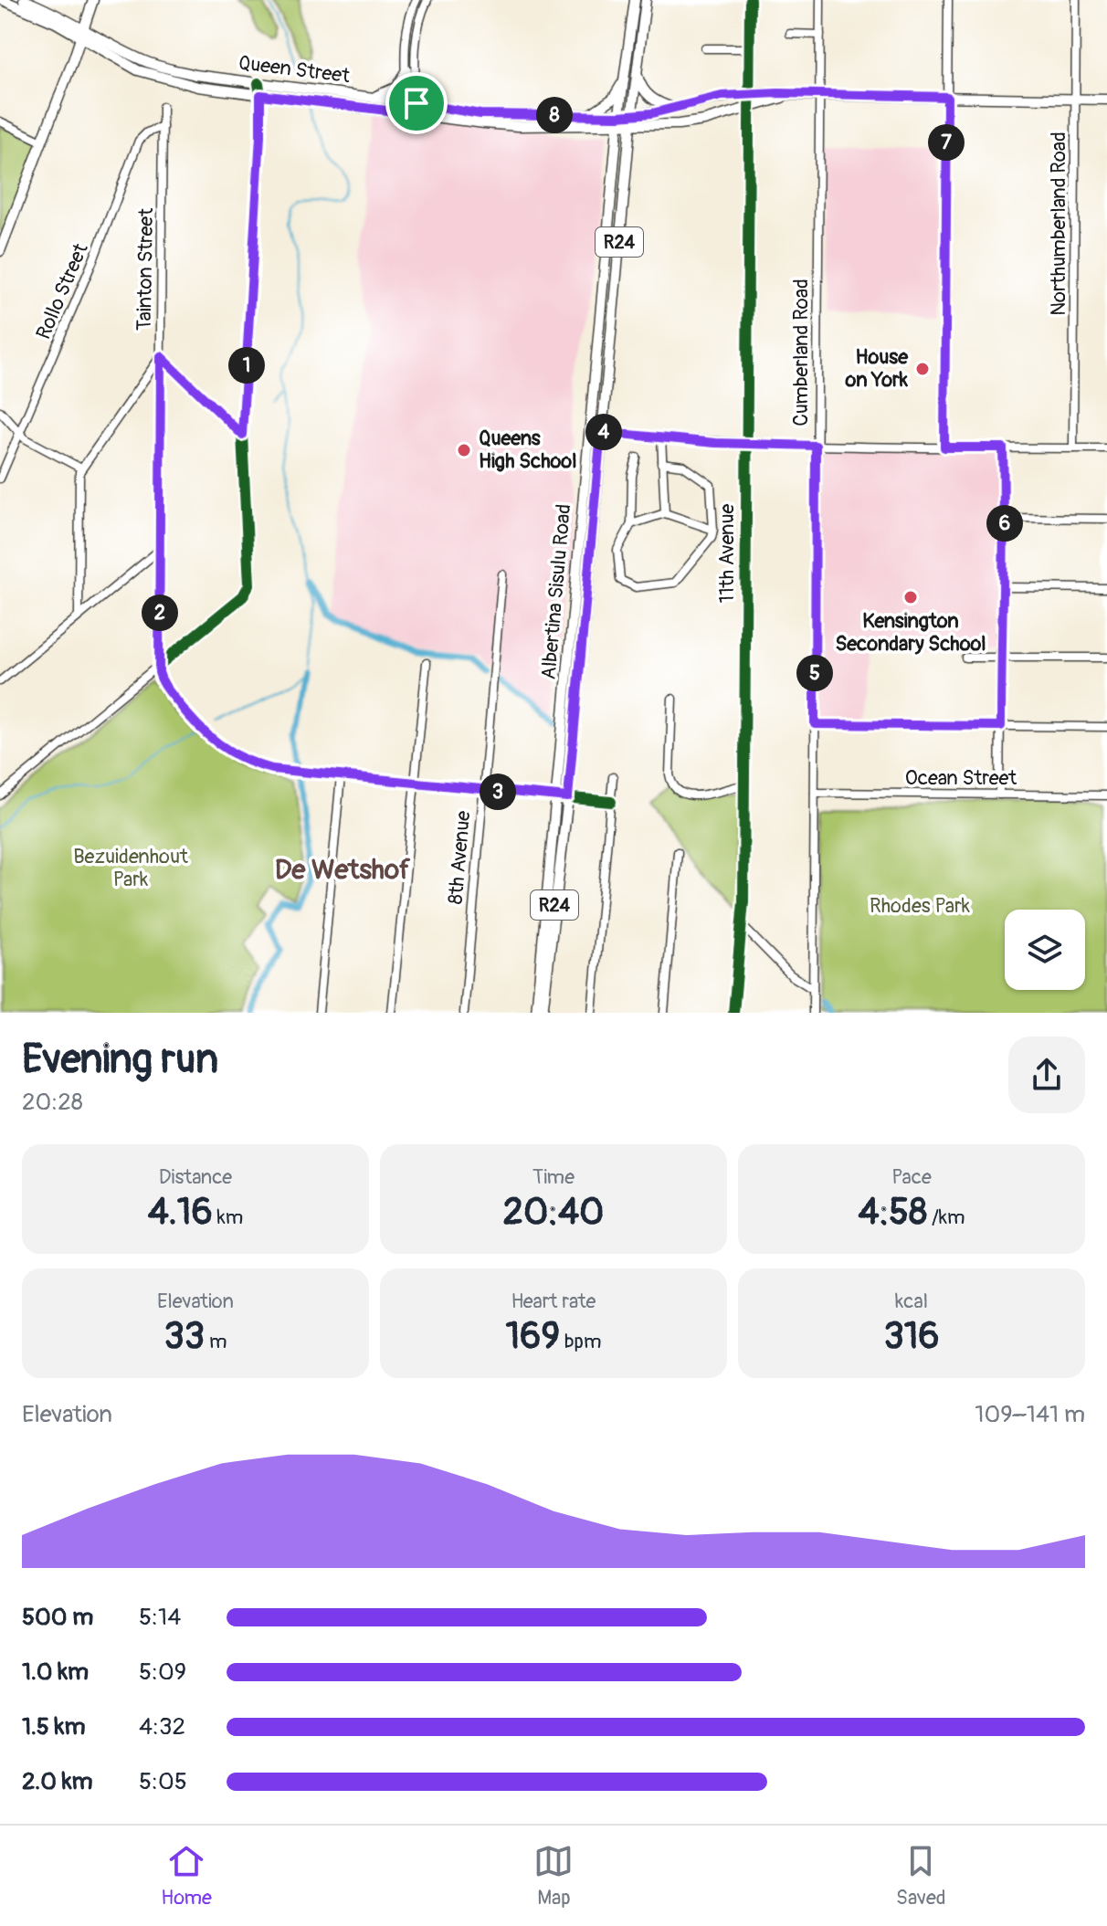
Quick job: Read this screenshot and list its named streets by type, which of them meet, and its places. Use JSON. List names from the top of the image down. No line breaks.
{"streets":{"main road":["Queen Street","R24","Albertina Sisulu Road"],"street":["Northumberland Road","Tainton Street","Rollo Street","Cumberland Road","11th Avenue","Ocean Street","8th Avenue"]},"crossings":[["Queen Street","Northumberland Road"],["Queen Street","Cumberland Road"],["Queen Street","11th Avenue"],["Queen Street","Albertina Sisulu Road"],["Tainton Street","Rollo Street"],["Cumberland Road","Ocean Street"]],"districts":["De Wetshof"],"parks":["Bezuidenhout Park","Rhodes Park"],"places":["House on York","Queens High School","Kensington Secondary School"],"page":{"pins":["8","7","1","4","6","2","5","3"],"heading":["Evening run","20:28"],"stats":[["Distance","4.16 km"],["Time","20:40"],["Pace","4:58 /km"],["Elevation","33 m"],["Heart rate","169 bpm"],["kcal","316"]],"chart":["Elevation","109–141 m"],"list":[{"name":"500 m","note":"5:14"},{"name":"1.0 km","note":"5:09"},{"name":"1.5 km","note":"4:32"},{"name":"2.0 km","note":"5:05"}],"tabs":["Home","Map","Saved"]}}
